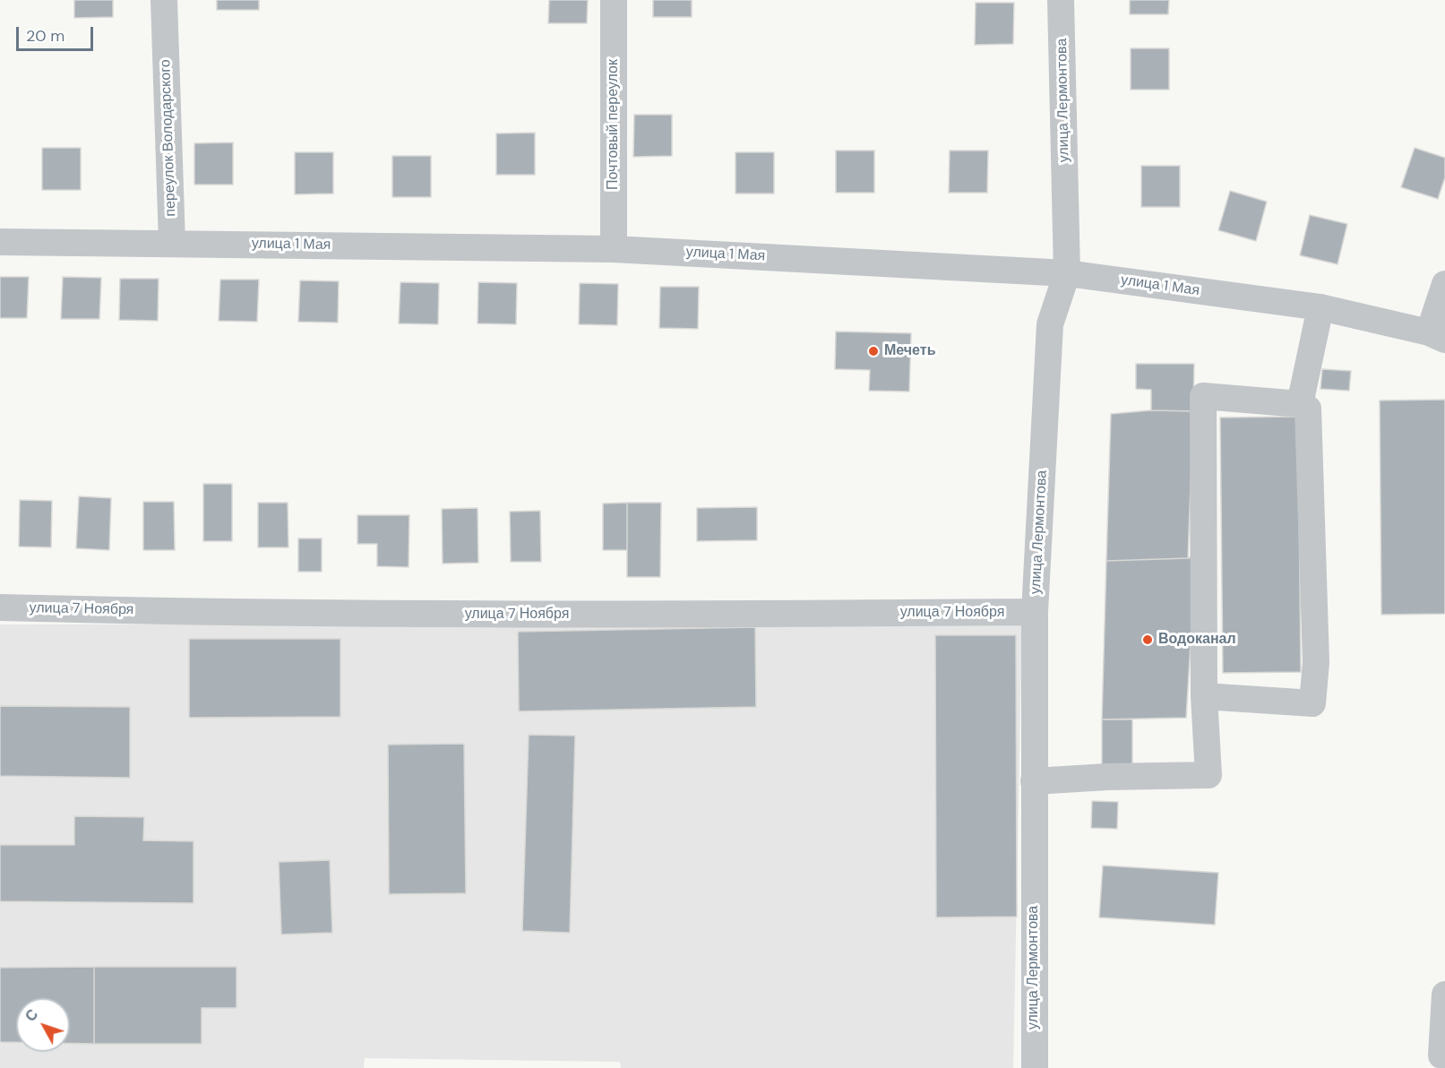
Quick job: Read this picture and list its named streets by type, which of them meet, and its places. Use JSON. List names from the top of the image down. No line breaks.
{"streets":{"street":["улица Лермонтова","Почтовый переулок","переулок Володарского","улица 1 Мая","улица 7 Ноября"]},"crossings":[["улица Лермонтова","улица 1 Мая"],["улица Лермонтова","улица 7 Ноября"],["Почтовый переулок","улица 1 Мая"],["переулок Володарского","улица 1 Мая"]],"places":["Мечеть","Водоканал"],"scale_bar":"20 m","north":"top left"}
